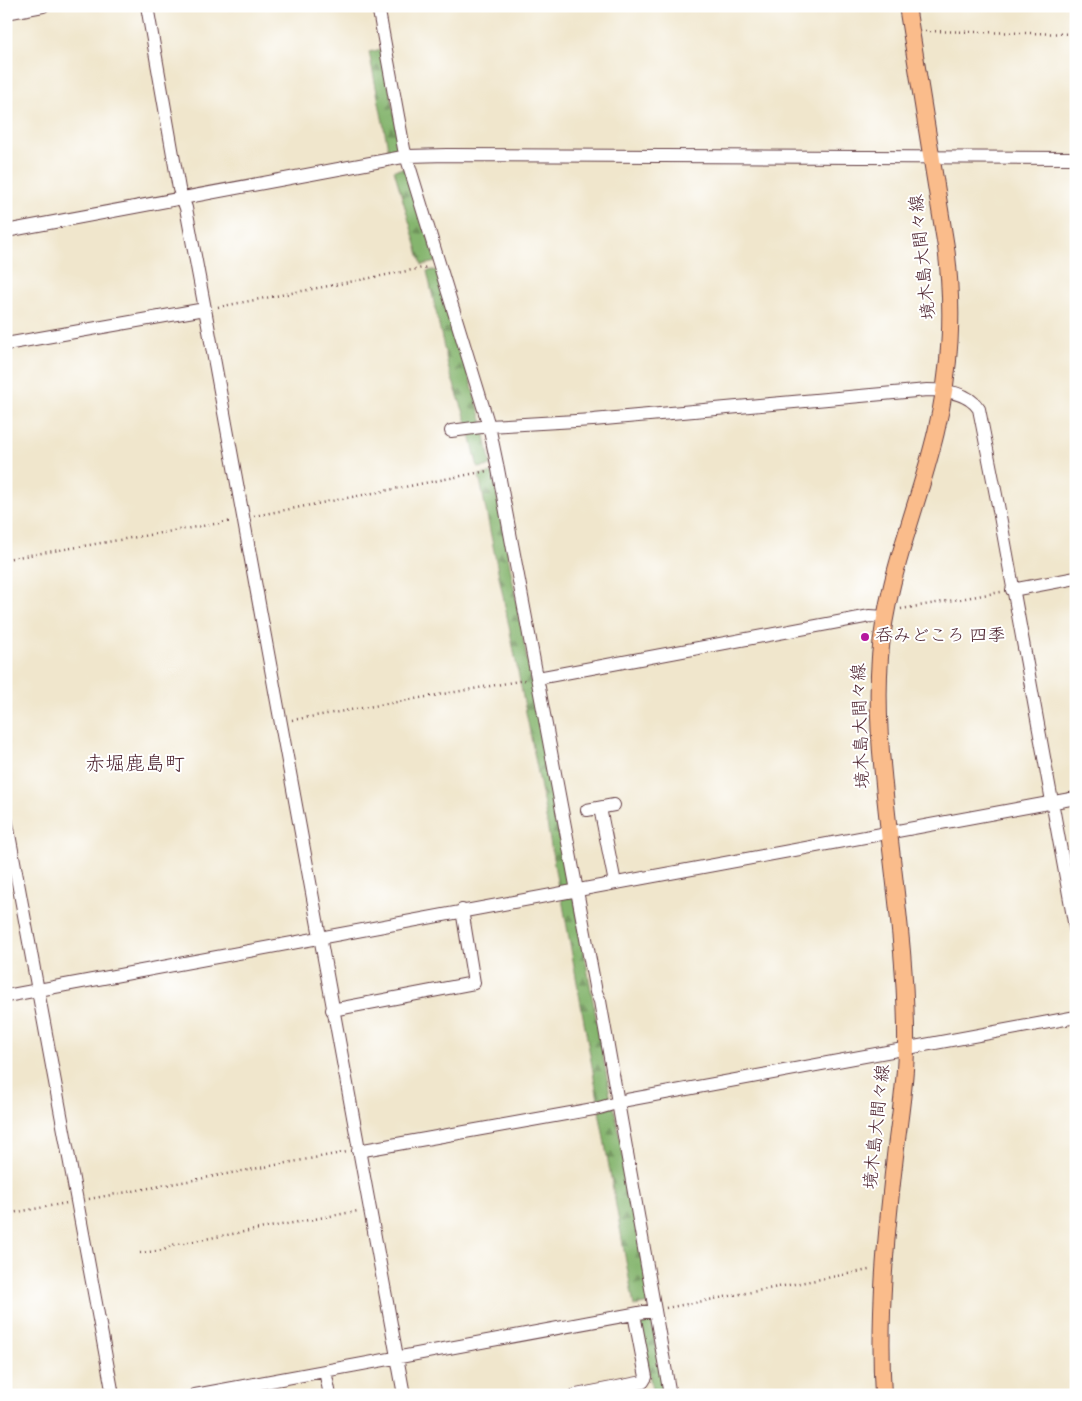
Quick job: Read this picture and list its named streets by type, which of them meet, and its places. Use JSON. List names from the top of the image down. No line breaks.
{"streets":{"main road":["境木島大間々線"]},"districts":["赤堀鹿島町"],"places":["呑みどころ 四季"]}
